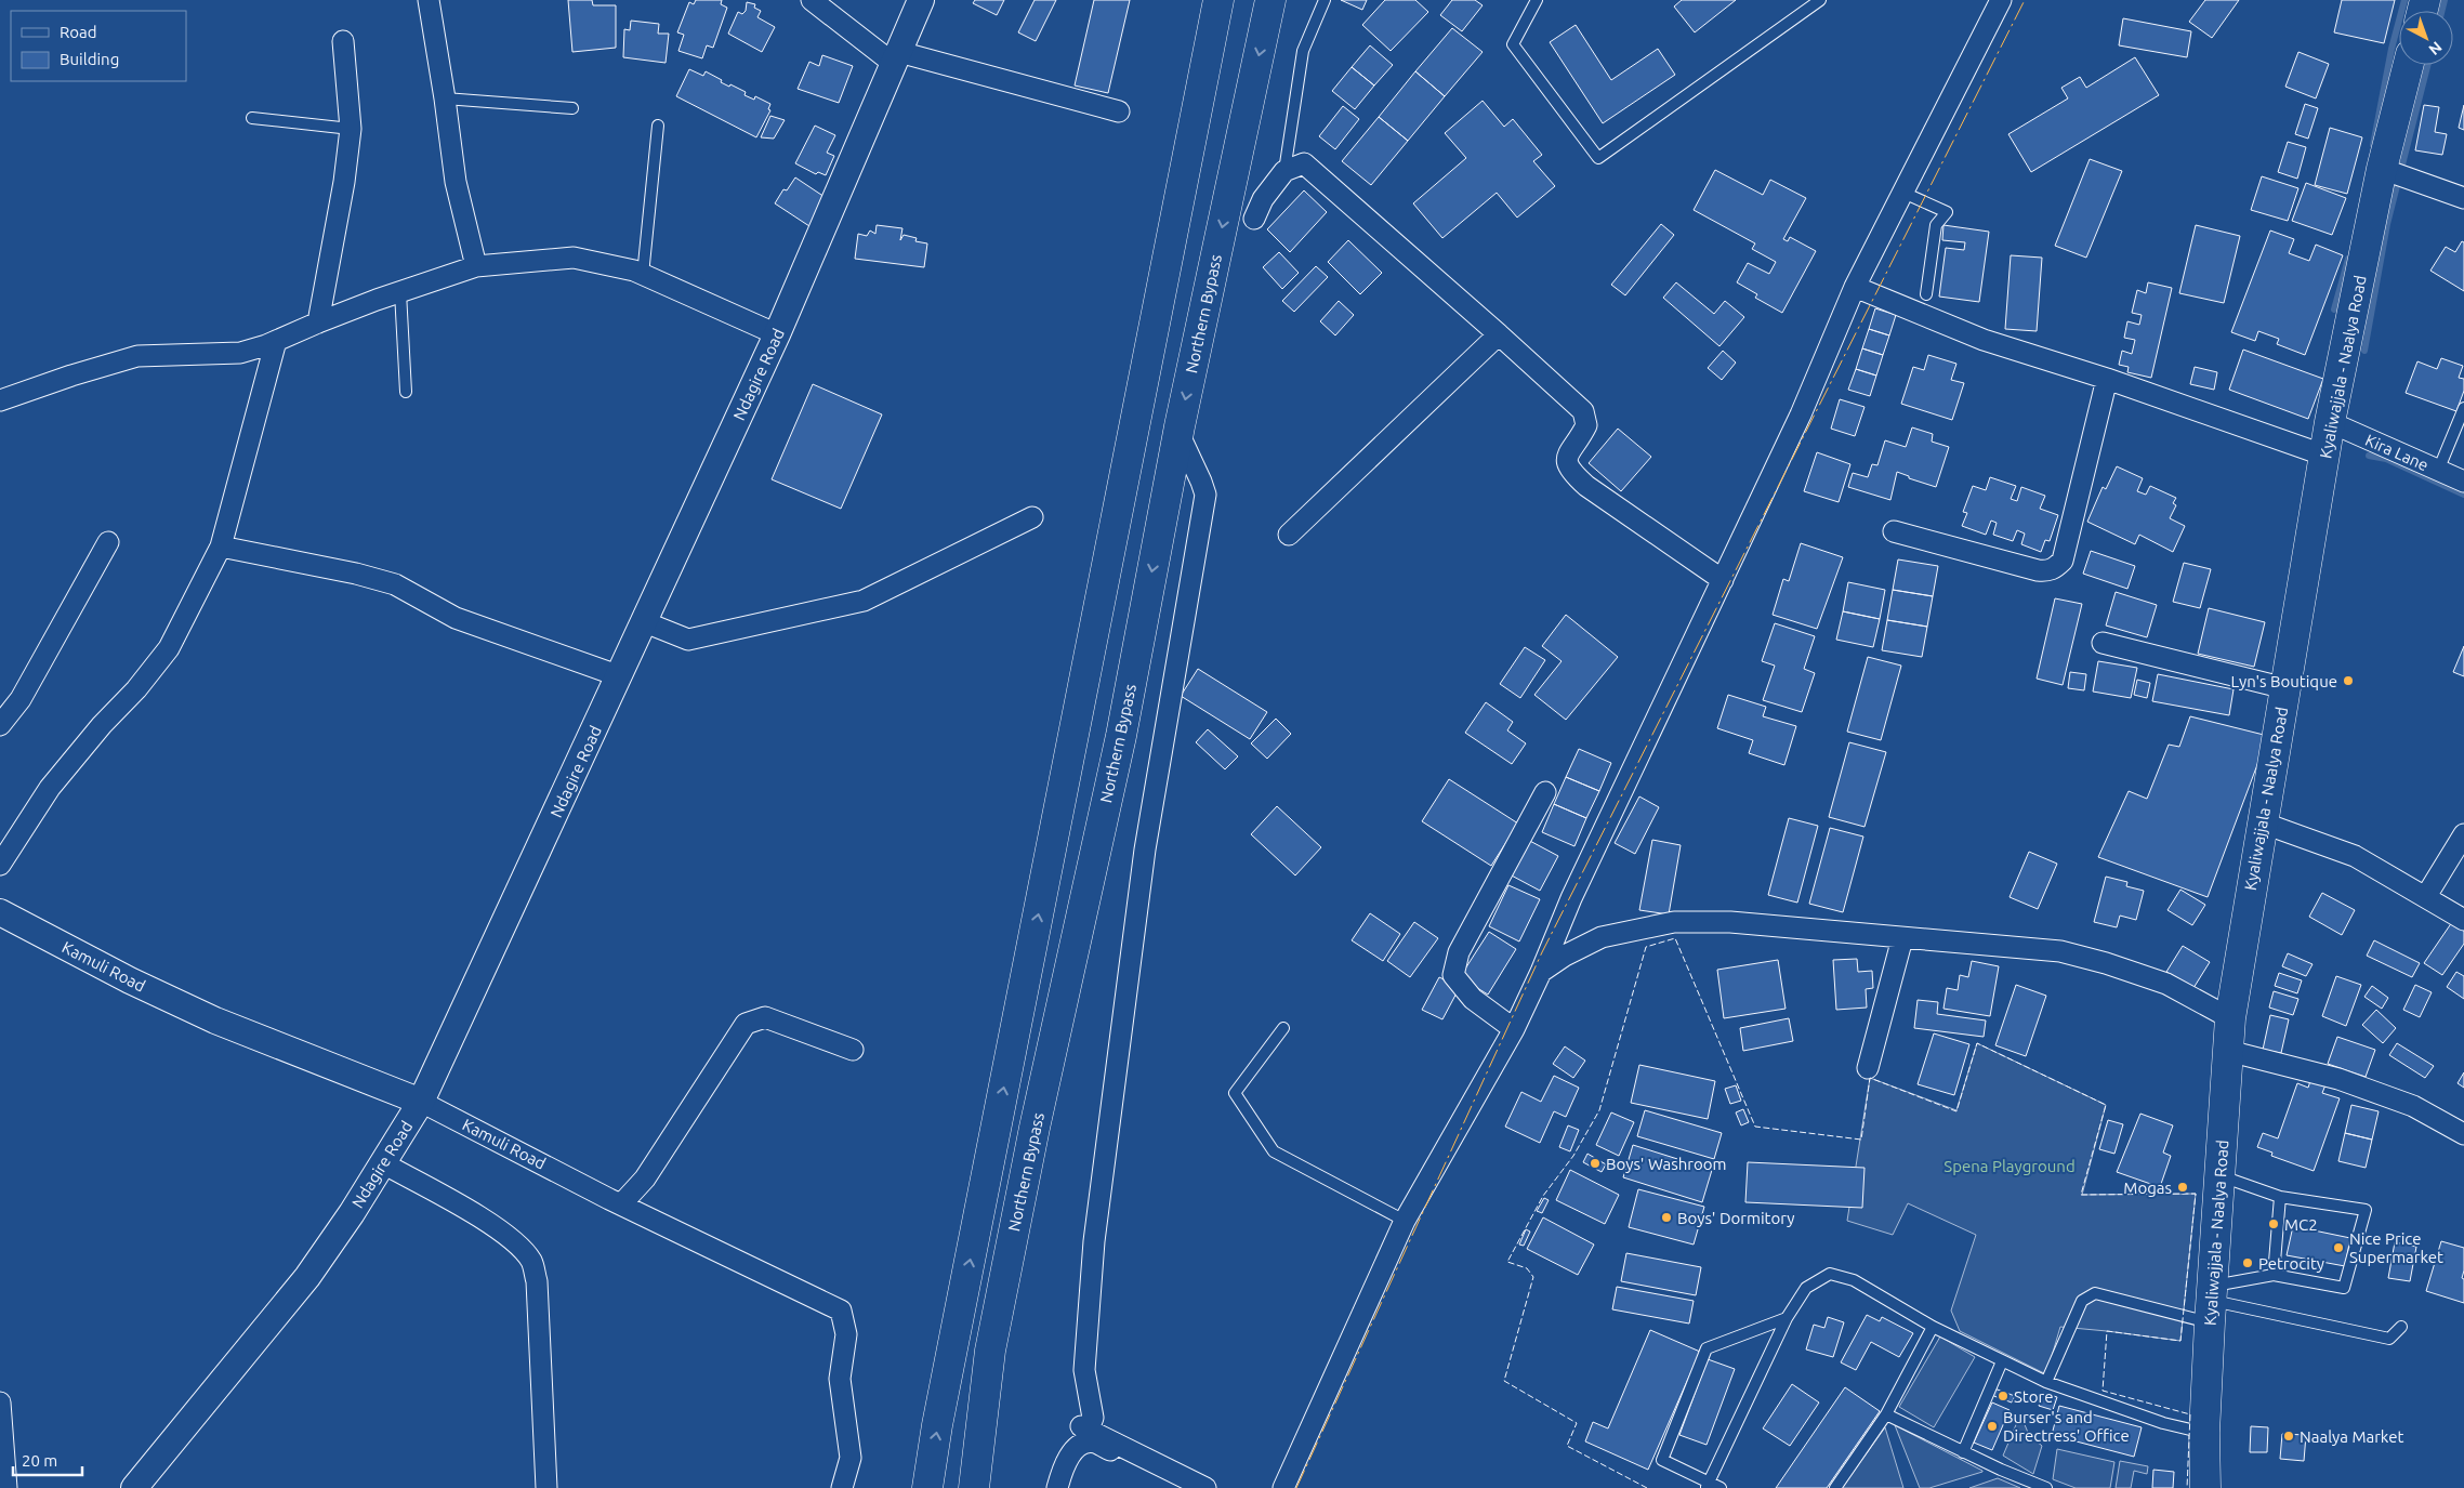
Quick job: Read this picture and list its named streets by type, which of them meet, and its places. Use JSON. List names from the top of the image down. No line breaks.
{"streets":{"main road":["Northern Bypass","Kyaliwajjala - Naalya Road"],"street":["Ndagire Road","Kira Lane","Kamuli Road"]},"crossings":[["Kyaliwajjala - Naalya Road","Kira Lane"],["Ndagire Road","Kamuli Road"]],"parks":["Spena Playground"],"places":["Lyn's Boutique","Boys' Washroom","Mogas","Boys' Dormitory","MC2","Nice Price Supermarket","Petrocity","Store","Burser's and Directress' Office","Naalya Market"],"legend":["Road","Building"],"scale_bar":"20 m","north":"bottom right"}
